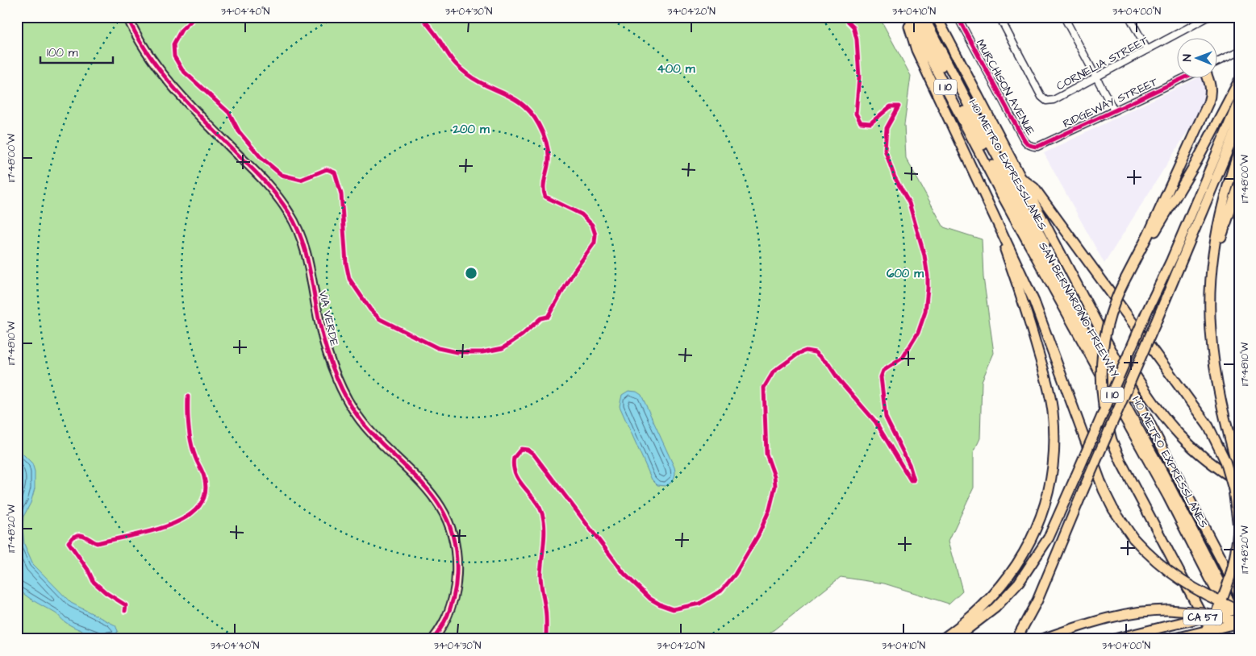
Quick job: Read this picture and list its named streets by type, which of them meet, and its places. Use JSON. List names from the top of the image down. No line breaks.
{"streets":{"highway":["I 10","I-10 METRO EXPRESSLANES","SAN BERNARDINO FREEWAY","CA 57"],"main road":["VIA VERDE"],"street":["CORNELIA STREET","MURCHISON AVENUE","RIDGEWAY STREET"]},"crossings":[["MURCHISON AVENUE","RIDGEWAY STREET"],["I-10 METRO EXPRESSLANES","SAN BERNARDINO FREEWAY"],["I-10 METRO EXPRESSLANES","CA 57"]],"scale_bar":"100 m","north":"left","coordinates":["34°04'40\"N","34°04'30\"N","34°04'20\"N","34°04'10\"N","34°04'00\"N","117°48'00\"W","117°48'10\"W","117°48'20\"W"],"rings":["400 m","200 m","600 m"]}
